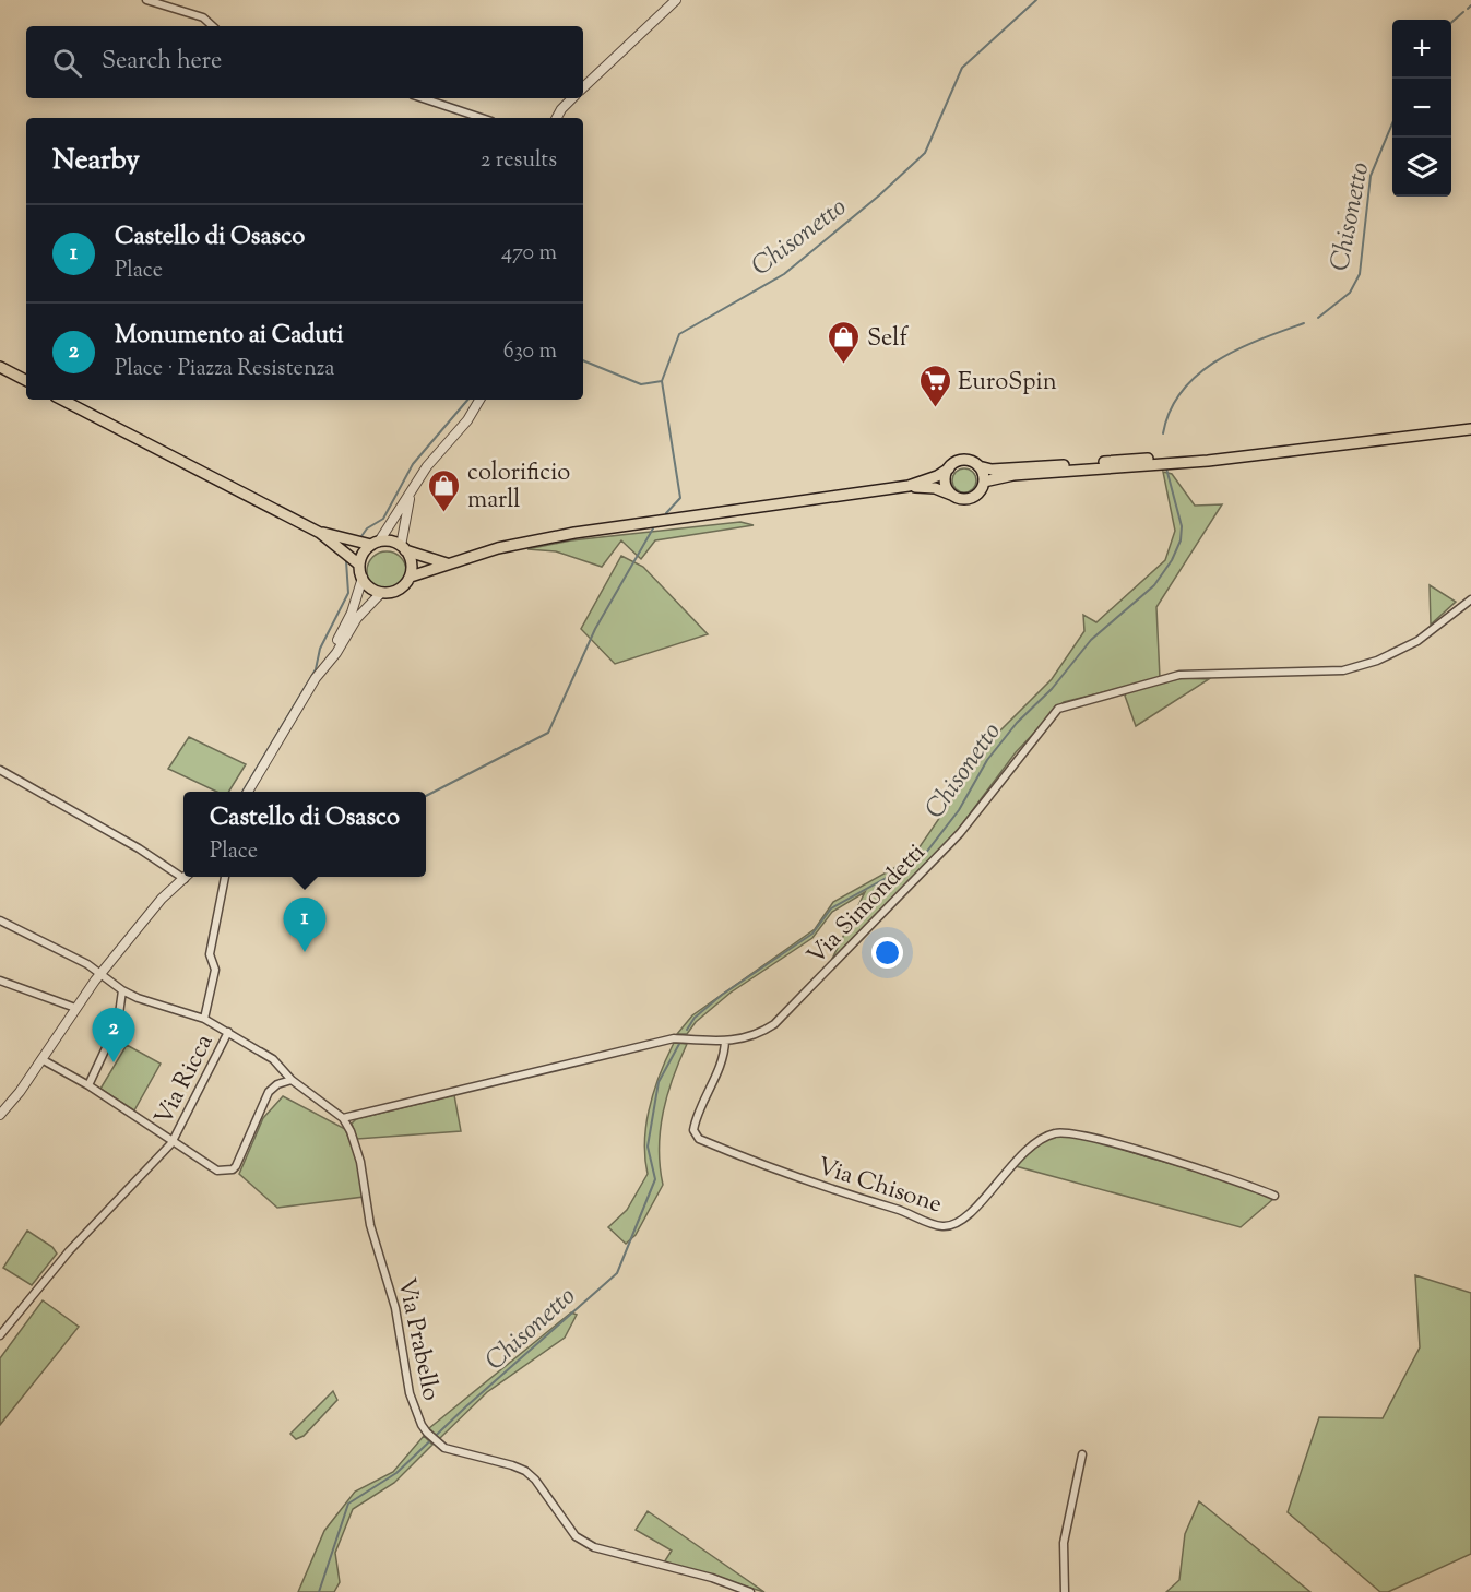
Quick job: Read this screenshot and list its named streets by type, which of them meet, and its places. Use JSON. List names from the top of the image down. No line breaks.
{"streets":{"street":["Via Simondetti","Via Ricca","Via Chisone","Via Prabello"]},"crossings":[["Via Simondetti","Via Chisone"],["Via Simondetti","Via Prabello"]],"water":["Chisonetto"],"places":{"shop":["Self","colorificio marll"],"supermarket":["EuroSpin"]},"page":{"map_buttons":["+","−"],"search":"Search here","heading":["Nearby","2 results"],"list":[{"mark":"1","name":"Castello di Osasco","note":"Place","value":"470 m"},{"mark":"2","name":"Monumento ai Caduti","note":"Place · Piazza Resistenza","value":"630 m"}],"popup":["Castello di Osasco","Place"],"pins":["1","2"]}}
